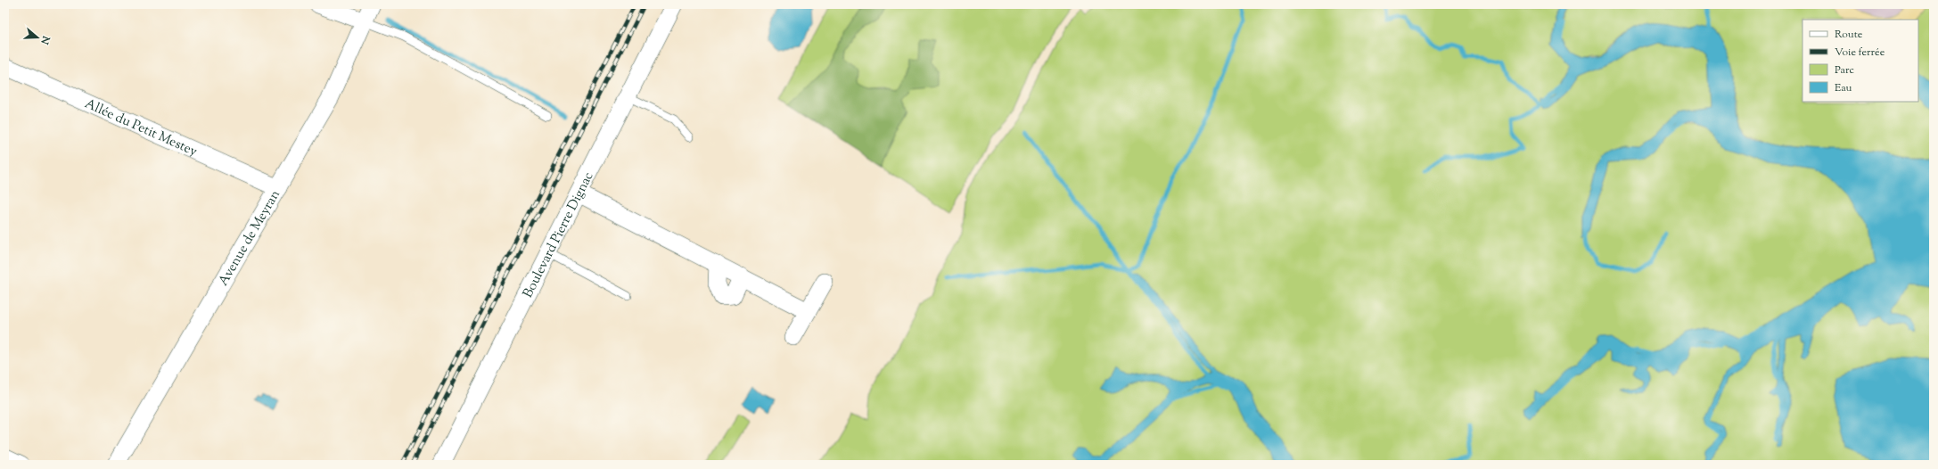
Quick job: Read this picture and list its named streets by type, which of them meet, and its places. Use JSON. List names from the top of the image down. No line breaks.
{"streets":{"street":["Allée du Petit Mestey","Boulevard Pierre Dignac","Avenue de Meyran"]},"crossings":[["Allée du Petit Mestey","Avenue de Meyran"]],"legend":["Route","Voie ferrée","Parc","Eau"],"north":"right"}
